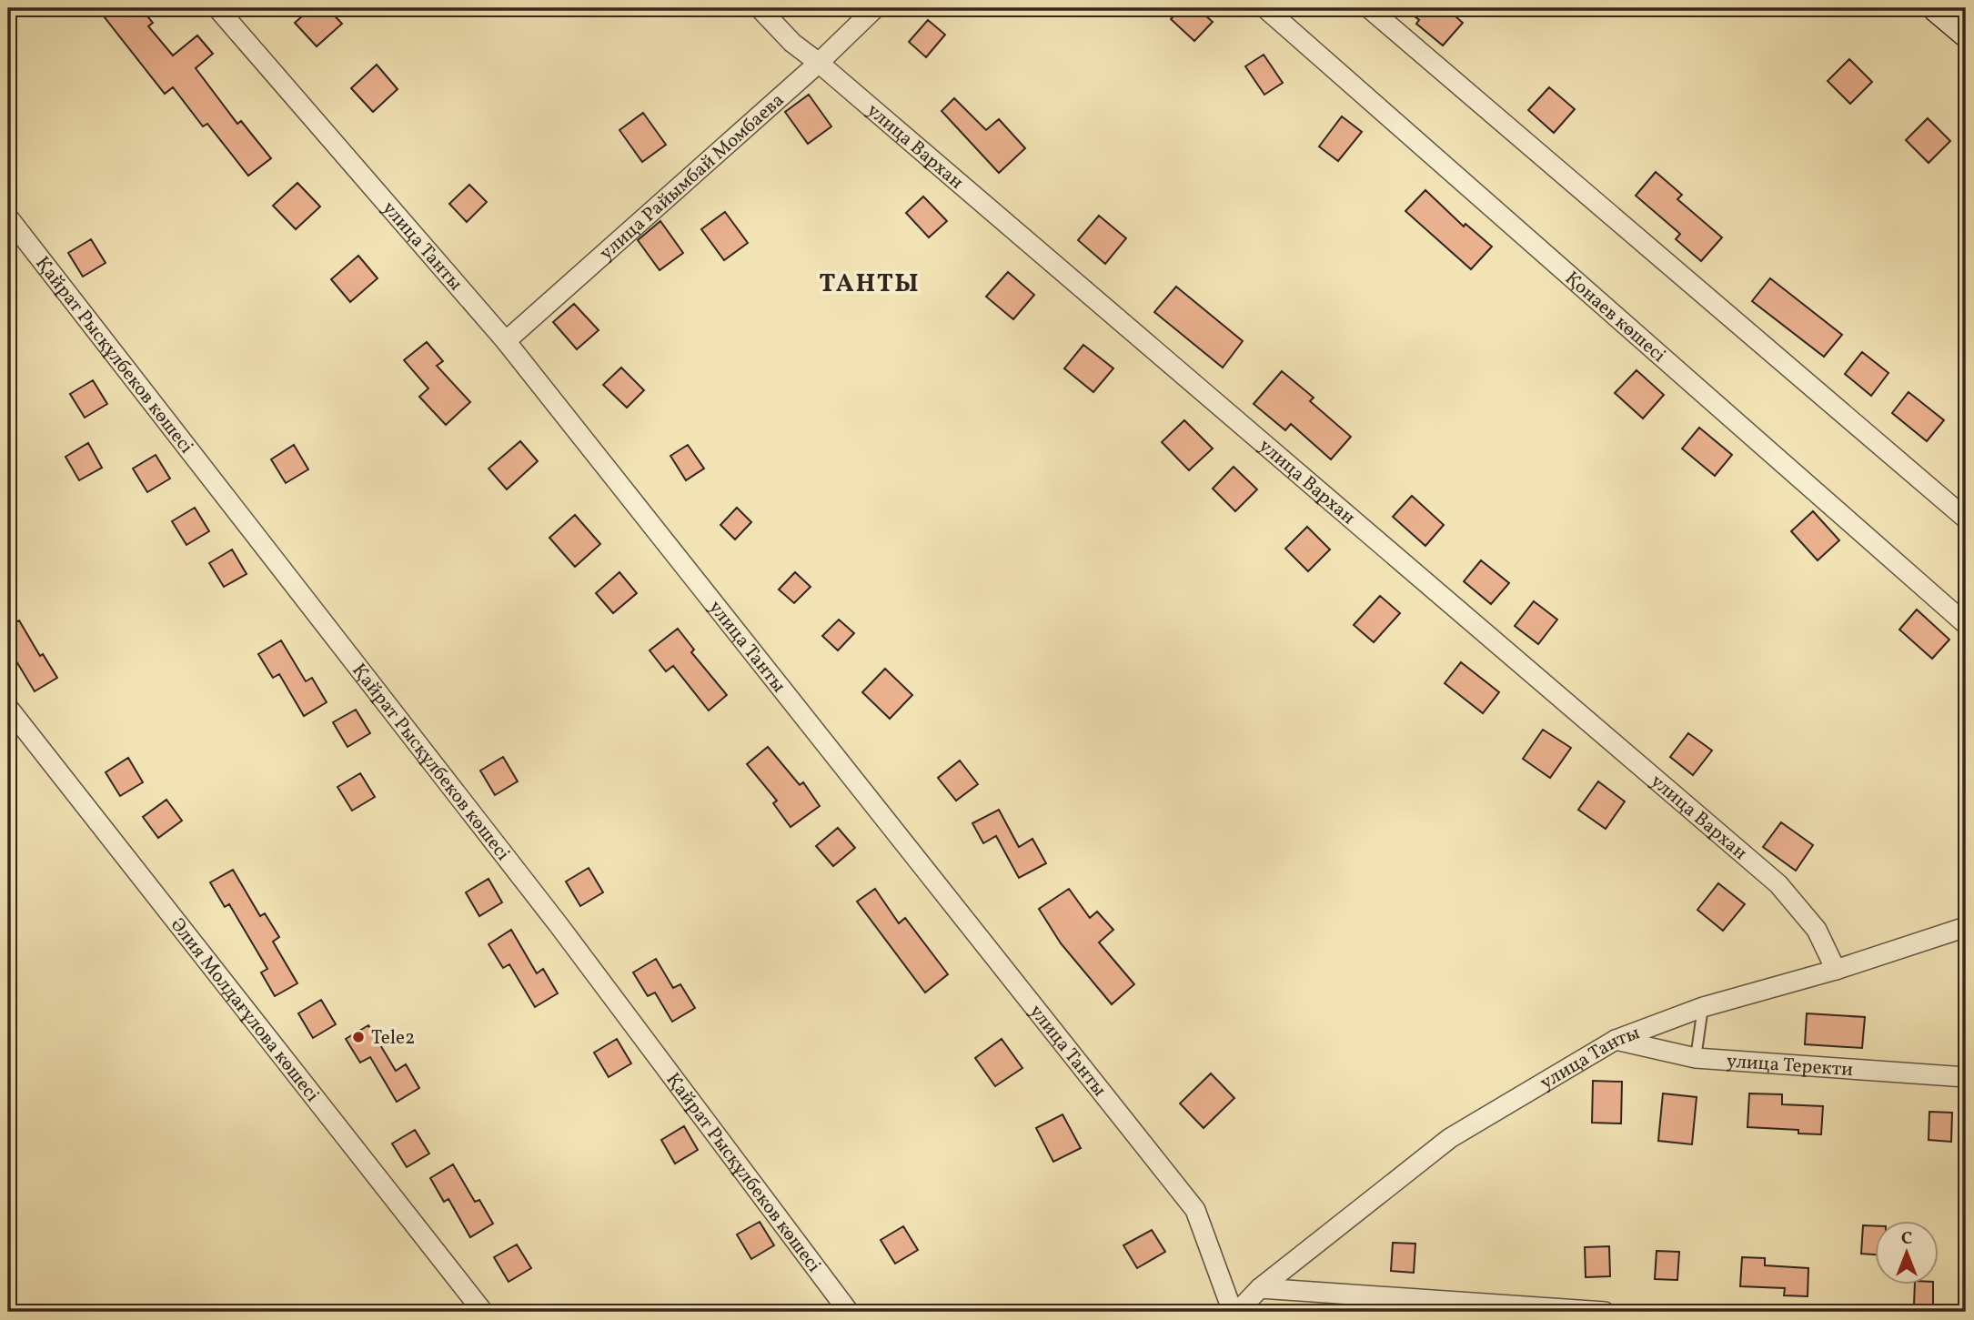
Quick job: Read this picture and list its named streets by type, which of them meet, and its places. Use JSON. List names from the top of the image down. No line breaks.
{"streets":{"street":["улица Вархан","улица Райымбай Момбаева","улица Танты","Қонаев көшесі","Қайрат Рысқұлбеков көшесі","Әлия Молдағұлова көшесі","улица Теректи"]},"crossings":[["улица Вархан","улица Райымбай Момбаева"],["улица Вархан","улица Танты"],["улица Райымбай Момбаева","улица Танты"],["улица Танты","улица Теректи"]],"districts":["ТАНТЫ"],"places":["Tele2"],"north":"top"}
